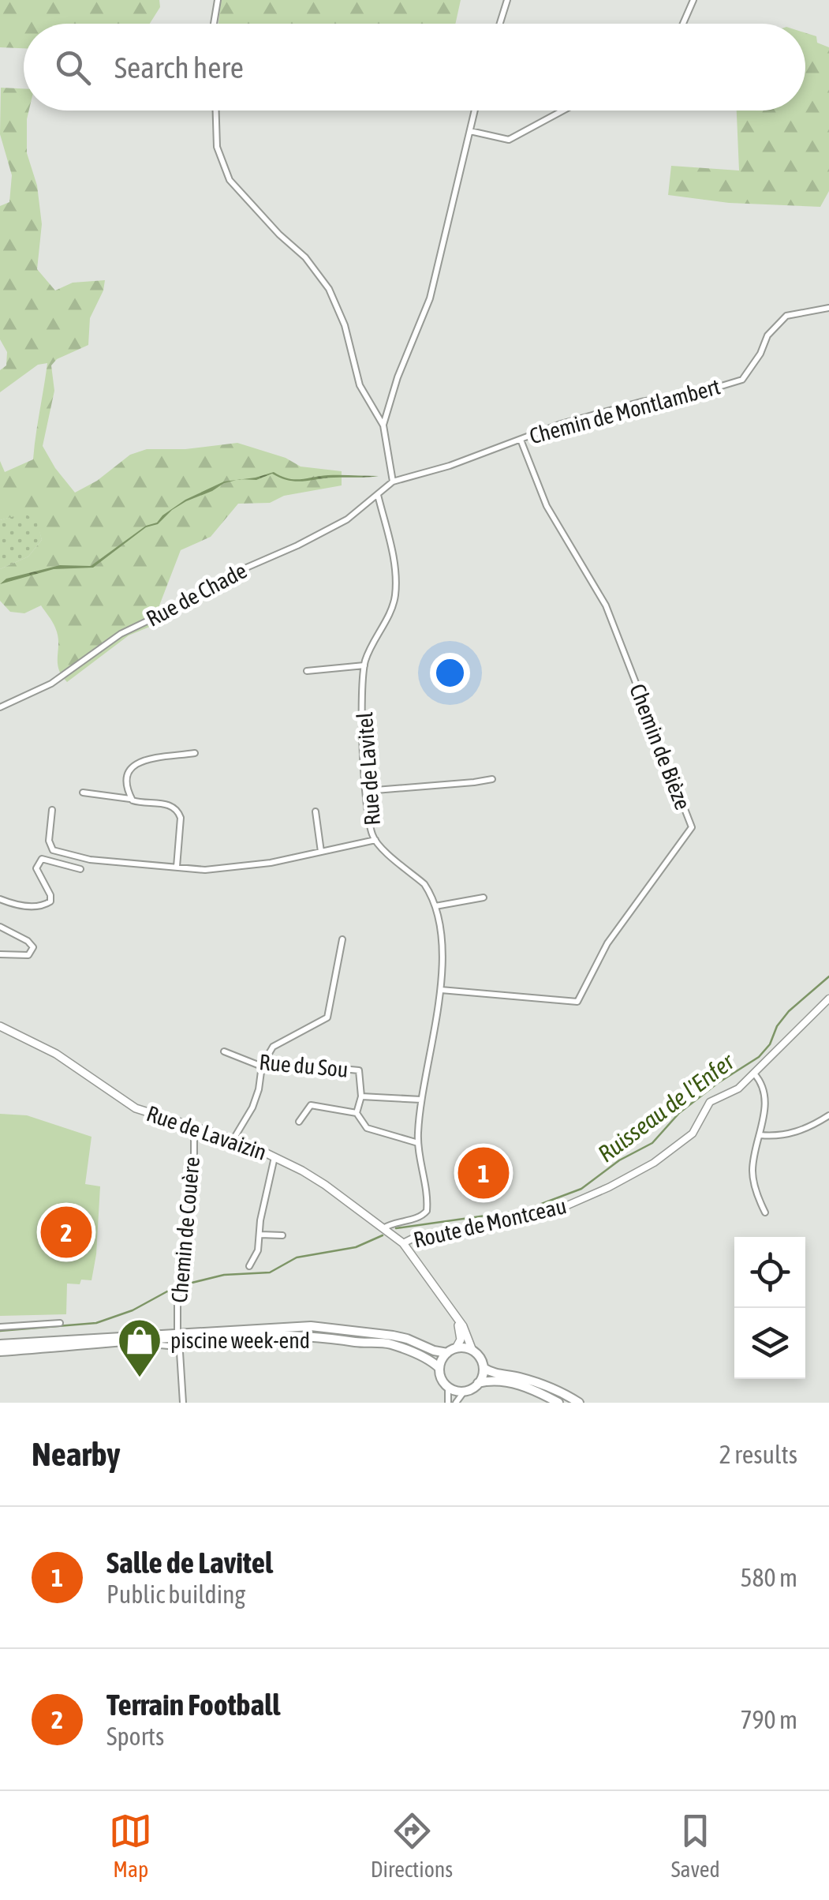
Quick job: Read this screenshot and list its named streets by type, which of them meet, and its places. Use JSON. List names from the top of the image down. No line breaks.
{"streets":{"main road":["Rue de Lavaizin"],"street":["Chemin de Montlambert","Rue de Chade","Chemin de Bièze","Rue de Lavitel","Rue du Sou","Route de Montceau","Chemin de Couère"]},"crossings":[["Chemin de Montlambert","Rue de Chade"],["Chemin de Montlambert","Chemin de Bièze"],["Rue de Chade","Rue de Lavitel"],["Chemin de Bièze","Rue de Lavitel"],["Rue de Lavitel","Rue du Sou"],["Rue de Lavitel","Rue de Lavaizin"],["Rue de Lavaizin","Route de Montceau"],["Rue de Lavaizin","Chemin de Couère"]],"water":["Ruisseau de l'Enfer"],"places":{"shop":["piscine week-end"]},"page":{"search":"Search here","pins":["1","2"],"heading":["Nearby","2 results"],"list":[{"mark":"1","name":"Salle de Lavitel","note":"Public building","value":"580 m"},{"mark":"2","name":"Terrain Football","note":"Sports","value":"790 m"}],"nav":["Map","Directions","Saved"]}}
